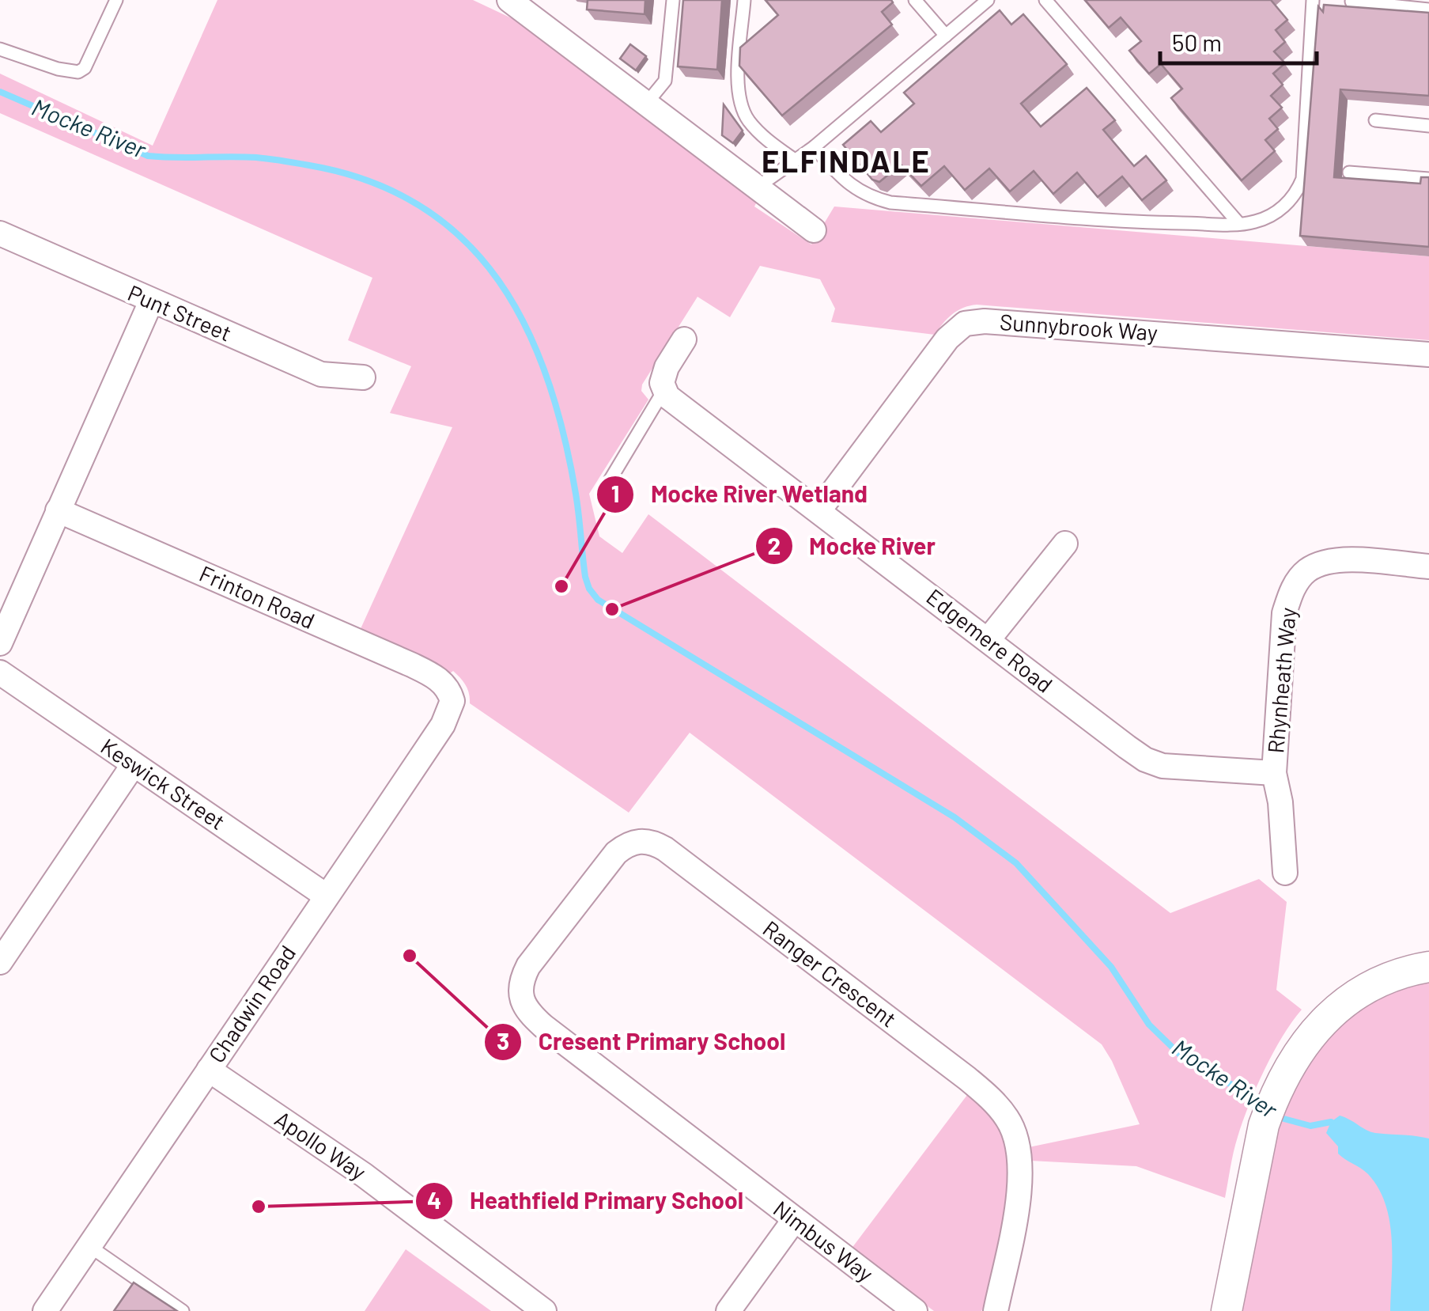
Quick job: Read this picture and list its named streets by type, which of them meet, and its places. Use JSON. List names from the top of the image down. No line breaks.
{"streets":{"street":["Punt Street","Sunnybrook Way","Frinton Road","Edgemere Road","Rhynheath Way","Keswick Street","Ranger Crescent","Chadwin Road","Apollo Way","Nimbus Way"]},"crossings":[["Sunnybrook Way","Edgemere Road"],["Frinton Road","Chadwin Road"],["Edgemere Road","Rhynheath Way"],["Keswick Street","Chadwin Road"],["Ranger Crescent","Nimbus Way"],["Chadwin Road","Apollo Way"]],"districts":["ELFINDALE"],"water":["Mocke River"],"places":["Mocke River Wetland","Mocke River","Cresent Primary School","Heathfield Primary School"],"scale_bar":"50 m"}
